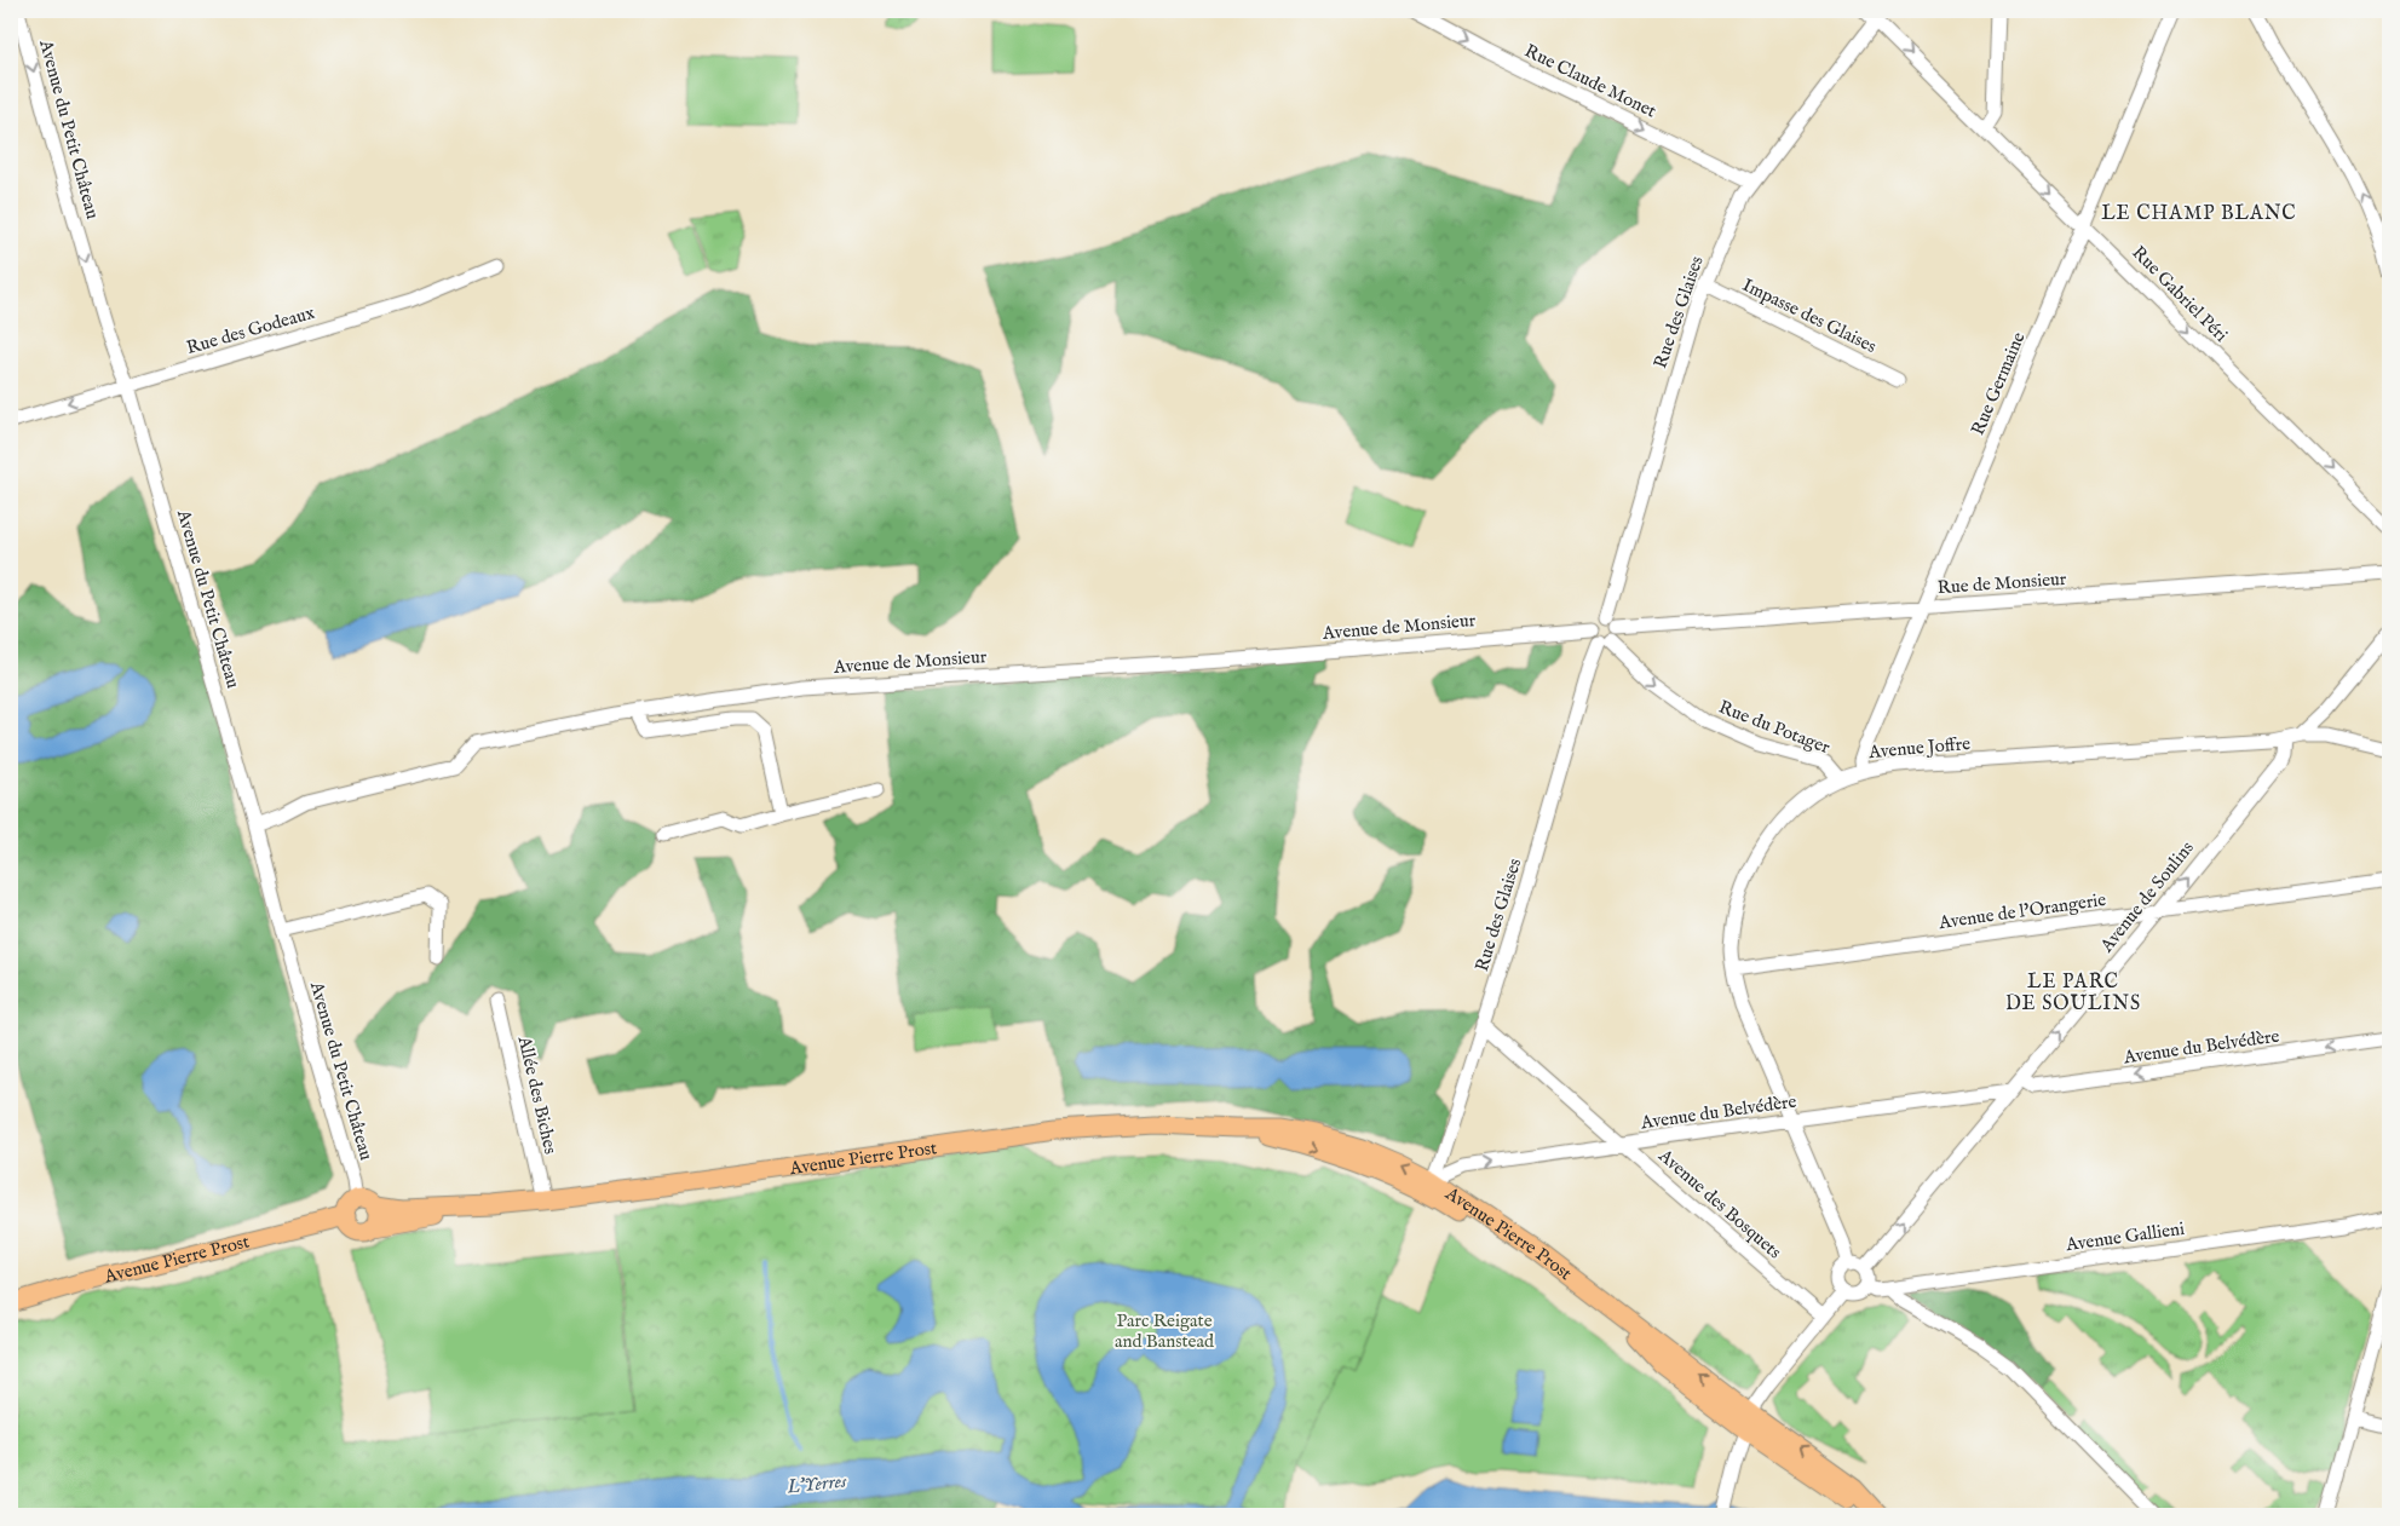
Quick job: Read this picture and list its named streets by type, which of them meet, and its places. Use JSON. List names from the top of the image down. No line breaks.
{"streets":{"main road":["Avenue Pierre Prost"],"street":["Rue Claude Monet","Avenue du Petit Château","Rue Gabriel Péri","Rue des Glaises","Impasse des Glaises","Rue des Godeaux","Rue Germaine","Rue de Monsieur","Avenue de Monsieur","Rue du Potager","Avenue Joffre","Avenue de Soulins","Avenue de l'Orangerie","Avenue du Belvédère","Allée des Biches","Avenue des Bosquets","Avenue Gallieni"]},"crossings":[["Rue Claude Monet","Rue des Glaises"],["Avenue du Petit Château","Rue des Godeaux"],["Avenue du Petit Château","Avenue de Monsieur"],["Avenue du Petit Château","Avenue Pierre Prost"],["Rue Gabriel Péri","Rue des Glaises"],["Rue Gabriel Péri","Rue Germaine"],["Rue des Glaises","Impasse des Glaises"],["Rue des Glaises","Rue de Monsieur"],["Rue des Glaises","Avenue de Monsieur"],["Rue des Glaises","Rue du Potager"],["Rue des Glaises","Avenue du Belvédère"],["Rue des Glaises","Avenue Pierre Prost"],["Rue des Glaises","Avenue des Bosquets"],["Rue Germaine","Rue de Monsieur"],["Rue Germaine","Avenue Joffre"],["Rue de Monsieur","Avenue de Monsieur"],["Rue de Monsieur","Rue du Potager"],["Avenue de Monsieur","Rue du Potager"],["Rue du Potager","Avenue Joffre"],["Avenue Joffre","Avenue de Soulins"],["Avenue Joffre","Avenue de l'Orangerie"],["Avenue Joffre","Avenue du Belvédère"],["Avenue Joffre","Avenue Gallieni"],["Avenue de Soulins","Avenue de l'Orangerie"],["Avenue de Soulins","Avenue du Belvédère"],["Avenue de Soulins","Avenue Gallieni"],["Avenue du Belvédère","Avenue Pierre Prost"],["Avenue du Belvédère","Avenue des Bosquets"],["Allée des Biches","Avenue Pierre Prost"]],"one_way":["Rue Claude Monet","Rue Gabriel Péri","Rue du Potager","Avenue de Soulins"],"districts":["LE CHAMP BLANC","LE PARC DE SOULINS"],"water":["L'Yerres"],"parks":["Parc Reigate and Banstead"]}
